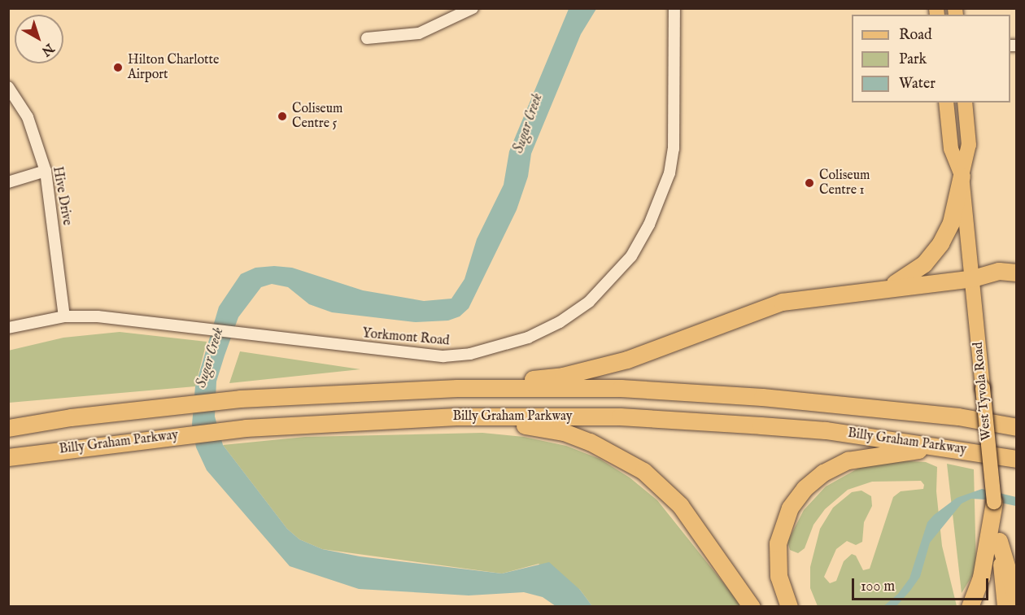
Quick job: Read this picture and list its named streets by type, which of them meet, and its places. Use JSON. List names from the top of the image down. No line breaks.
{"streets":{"highway":["Billy Graham Parkway"],"main road":["West Tyvola Road"],"street":["Hive Drive","Yorkmont Road"]},"crossings":[["Hive Drive","Yorkmont Road"]],"water":["Sugar Creek"],"places":["Hilton Charlotte Airport","Coliseum Centre 5","Coliseum Centre 1"],"legend":["Road","Park","Water"],"scale_bar":"100 m","north":"bottom right"}
